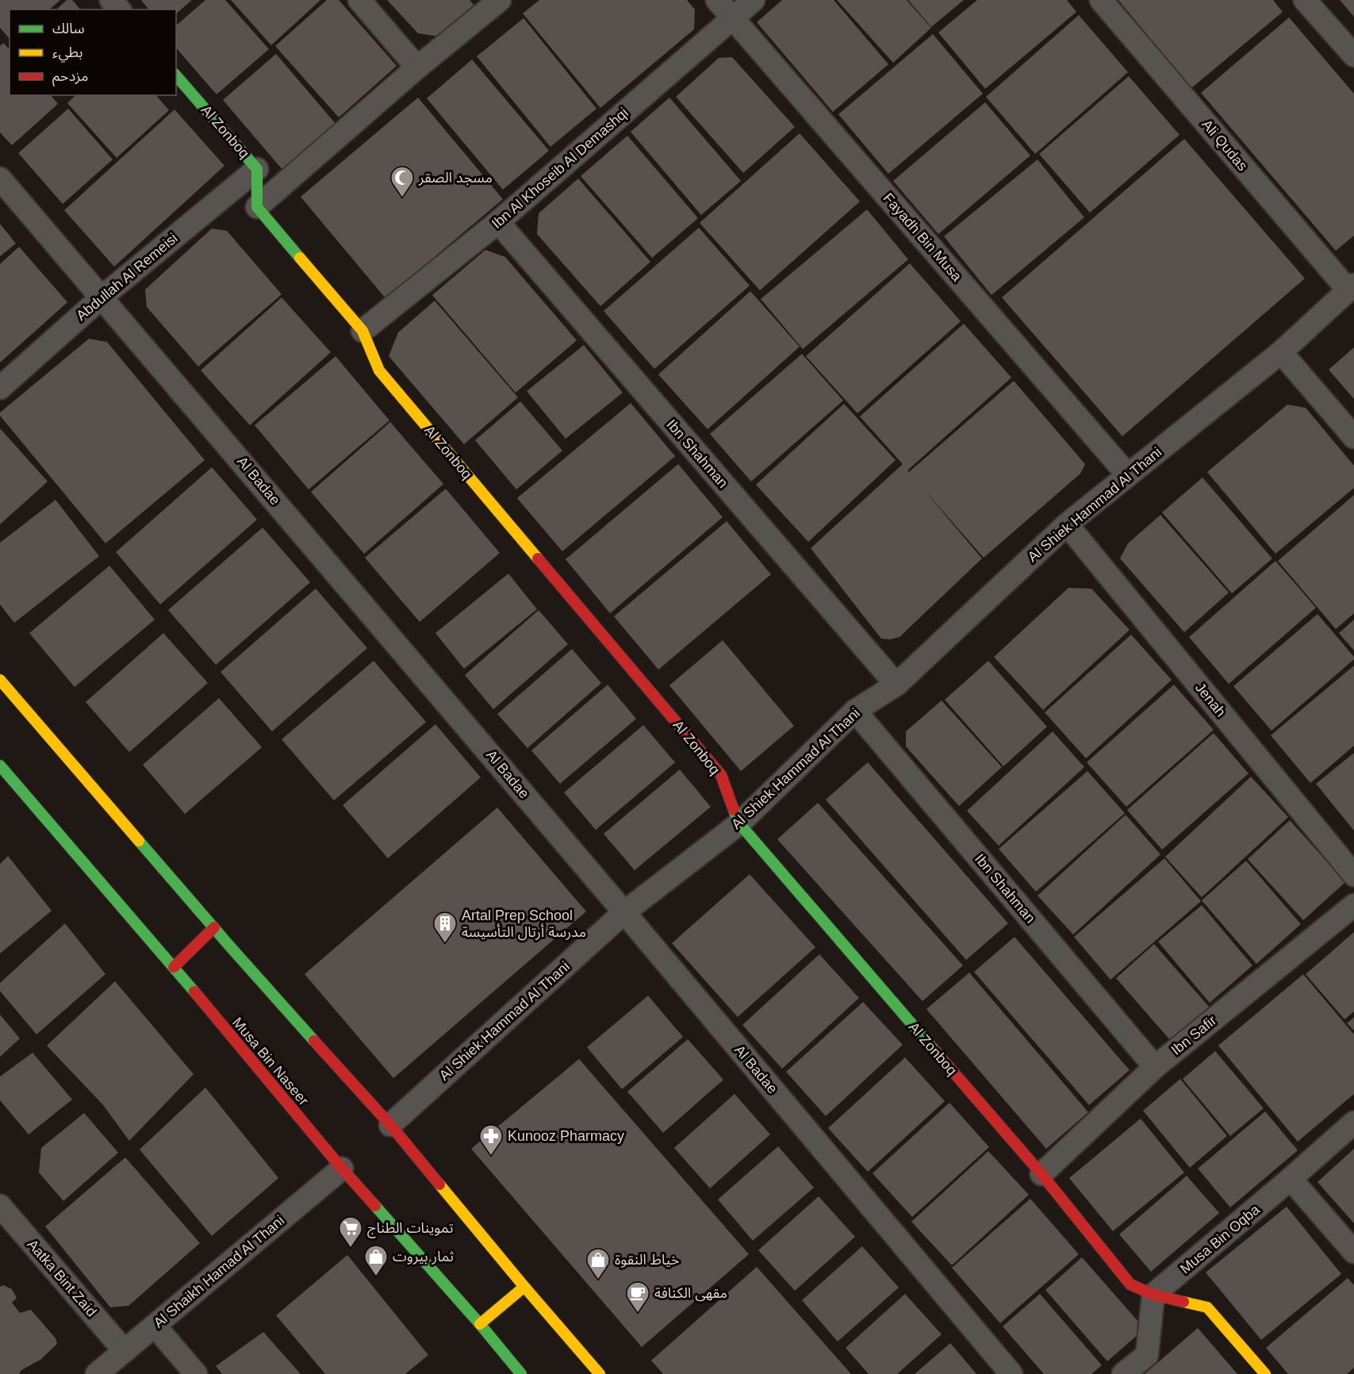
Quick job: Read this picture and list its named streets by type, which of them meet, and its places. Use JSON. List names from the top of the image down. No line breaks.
{"streets":{"street":["Al Zonboq","Ali Qudas","Ibn Al Khoseib Al Demashqi","Fayadh Bin Musa","Abdullah Al Remeisi","Ibn Shahman","Al Badae","Al Shiek Hammad Al Thani","Jenah","Ibn Safir","Musa Bin Naseer","Musa Bin Oqba","Al Shaikh Hamad Al Thani","Aatka Bint Zaid"]},"crossings":[["Al Zonboq","Ibn Al Khoseib Al Demashqi"],["Al Zonboq","Abdullah Al Remeisi"],["Al Zonboq","Al Shiek Hammad Al Thani"],["Al Zonboq","Ibn Safir"],["Al Zonboq","Musa Bin Oqba"],["Ali Qudas","Al Shiek Hammad Al Thani"],["Ibn Al Khoseib Al Demashqi","Fayadh Bin Musa"],["Ibn Al Khoseib Al Demashqi","Ibn Shahman"],["Fayadh Bin Musa","Al Shiek Hammad Al Thani"],["Abdullah Al Remeisi","Al Badae"],["Ibn Shahman","Al Shiek Hammad Al Thani"],["Ibn Shahman","Ibn Safir"],["Al Badae","Al Shiek Hammad Al Thani"],["Al Shiek Hammad Al Thani","Jenah"],["Musa Bin Naseer","Al Shaikh Hamad Al Thani"],["Al Shaikh Hamad Al Thani","Aatka Bint Zaid"]],"places":{"mosque":["مسجد الصقر"],"building":["Artal Prep School مدرسة أرتال التأسيسة"],"pharmacy":["Kunooz Pharmacy"],"supermarket":["تموينات الطناج"],"shop":["ثمار بيروت","خياط النقوة"],"cafe":["مقهى الكنافة"]},"legend":["سالك","بطيء","مزدحم"]}
